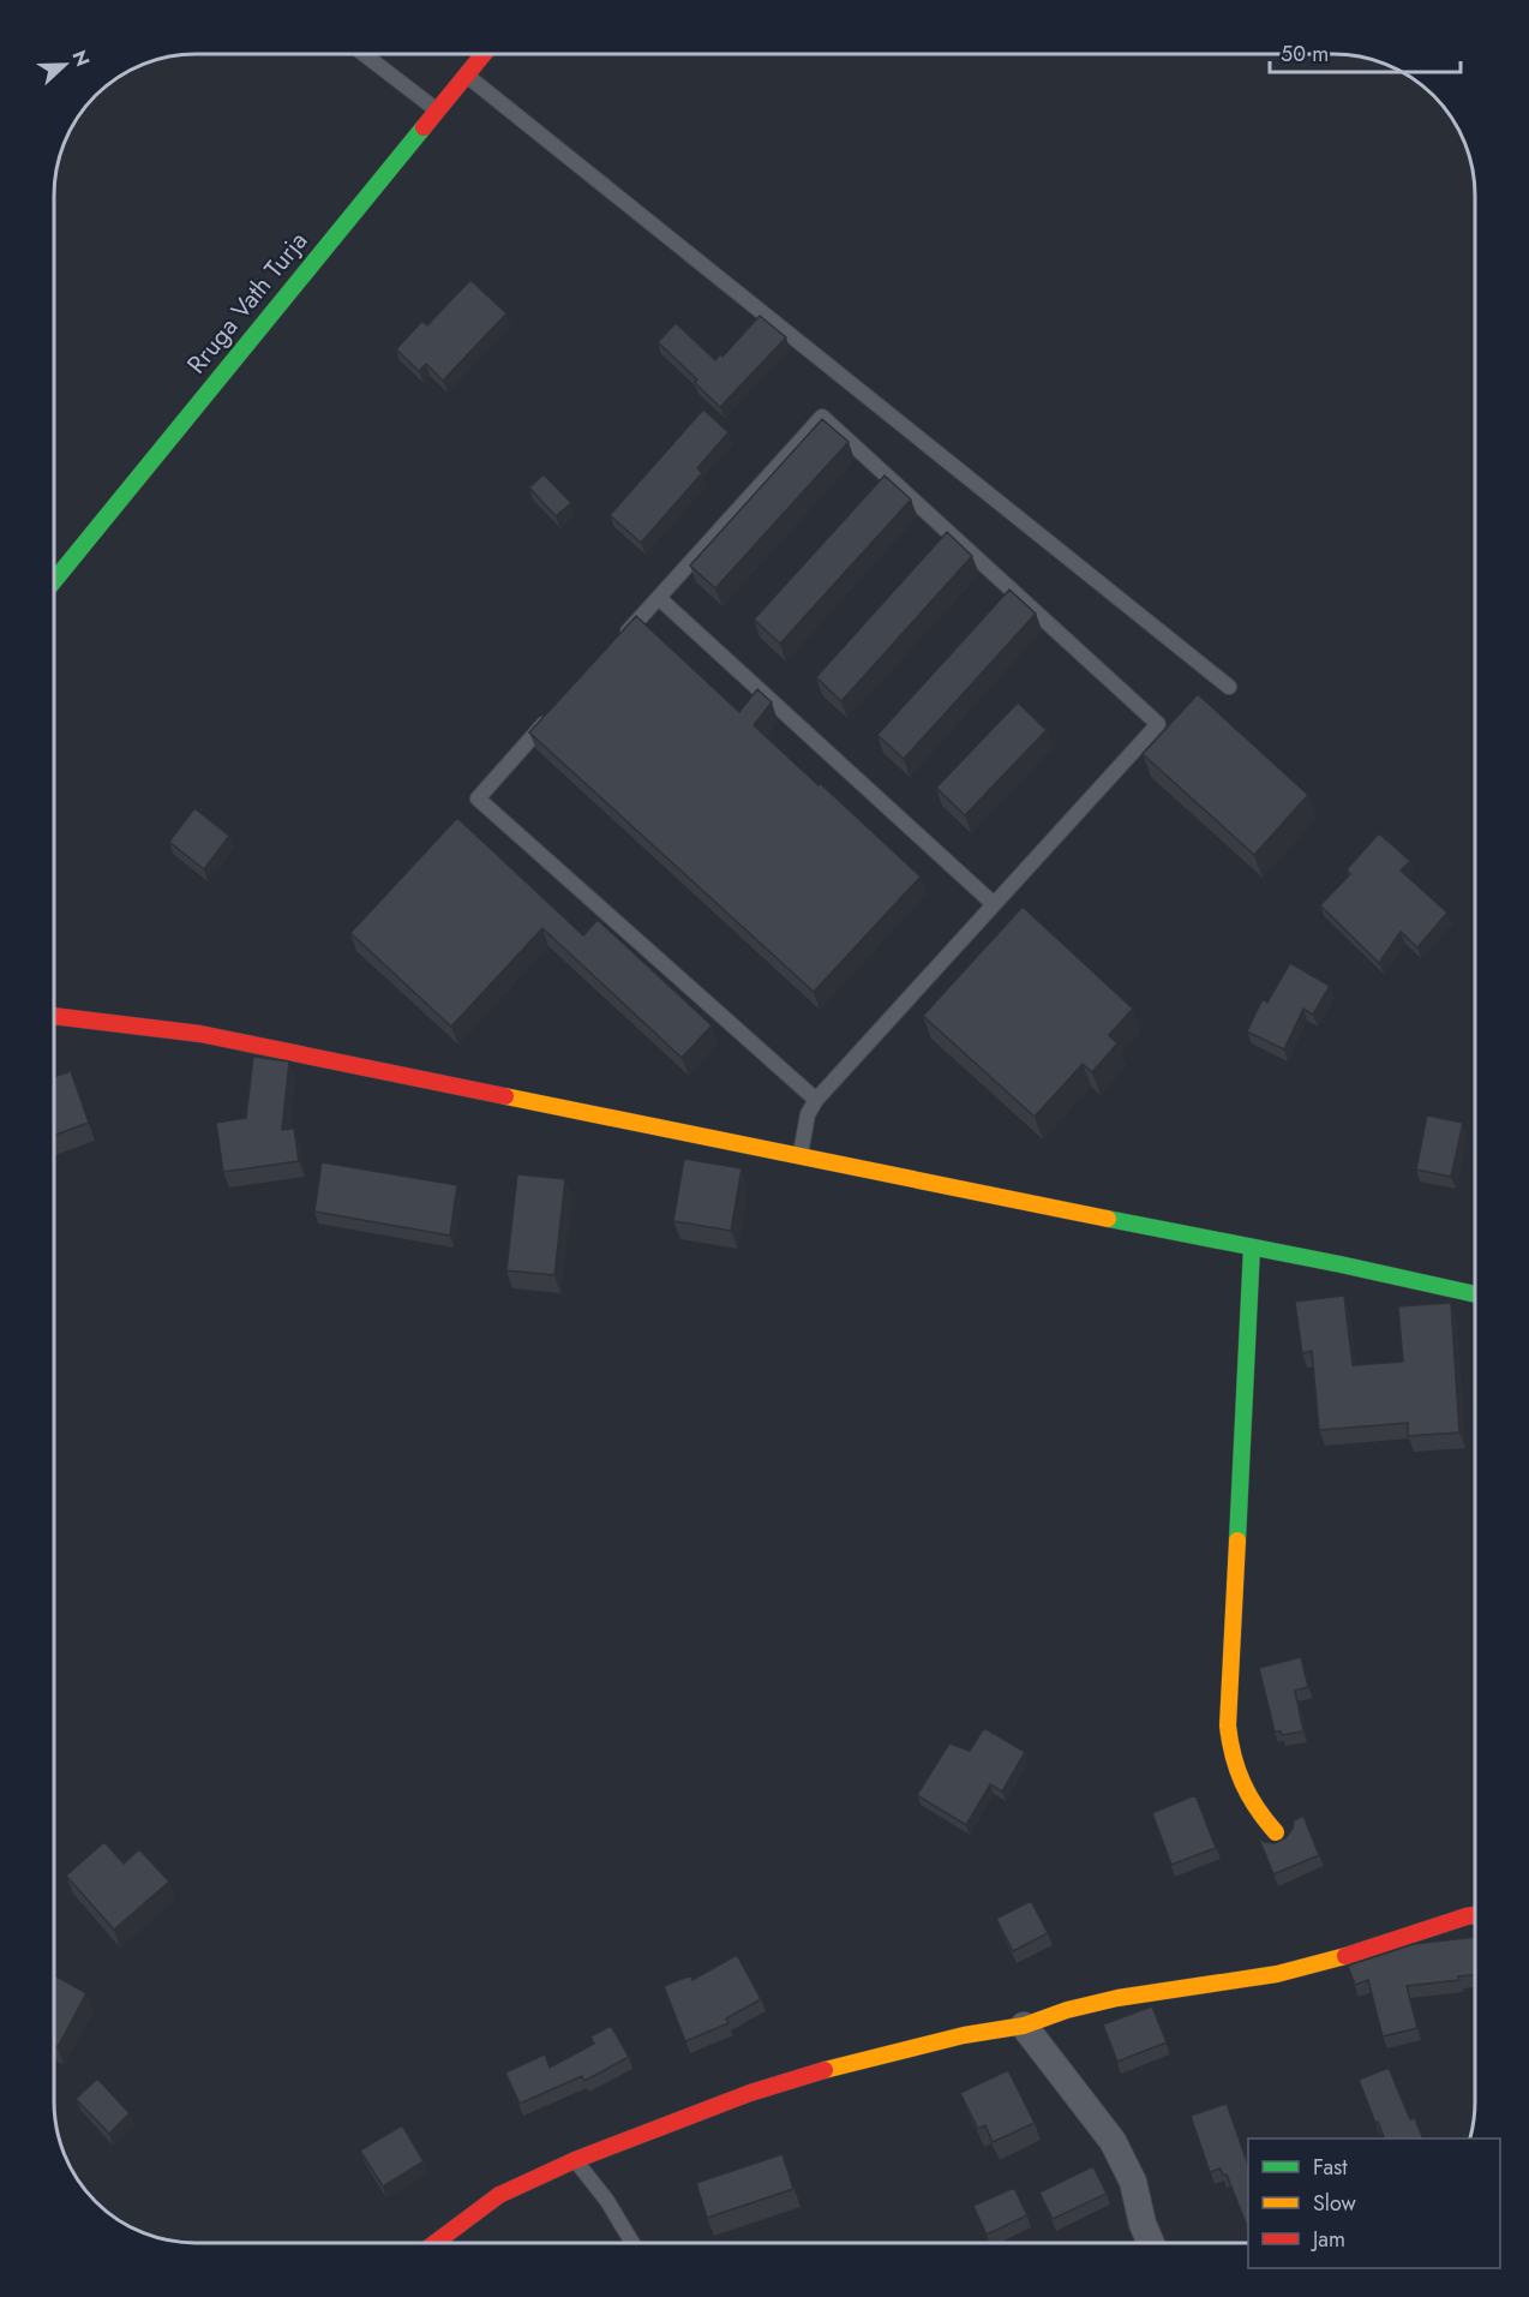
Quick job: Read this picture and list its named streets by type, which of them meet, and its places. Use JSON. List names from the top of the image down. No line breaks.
{"streets":{"street":["Rruga Vath Turja"]},"legend":["Fast","Slow","Jam"],"scale_bar":"50 m","north":"right"}
